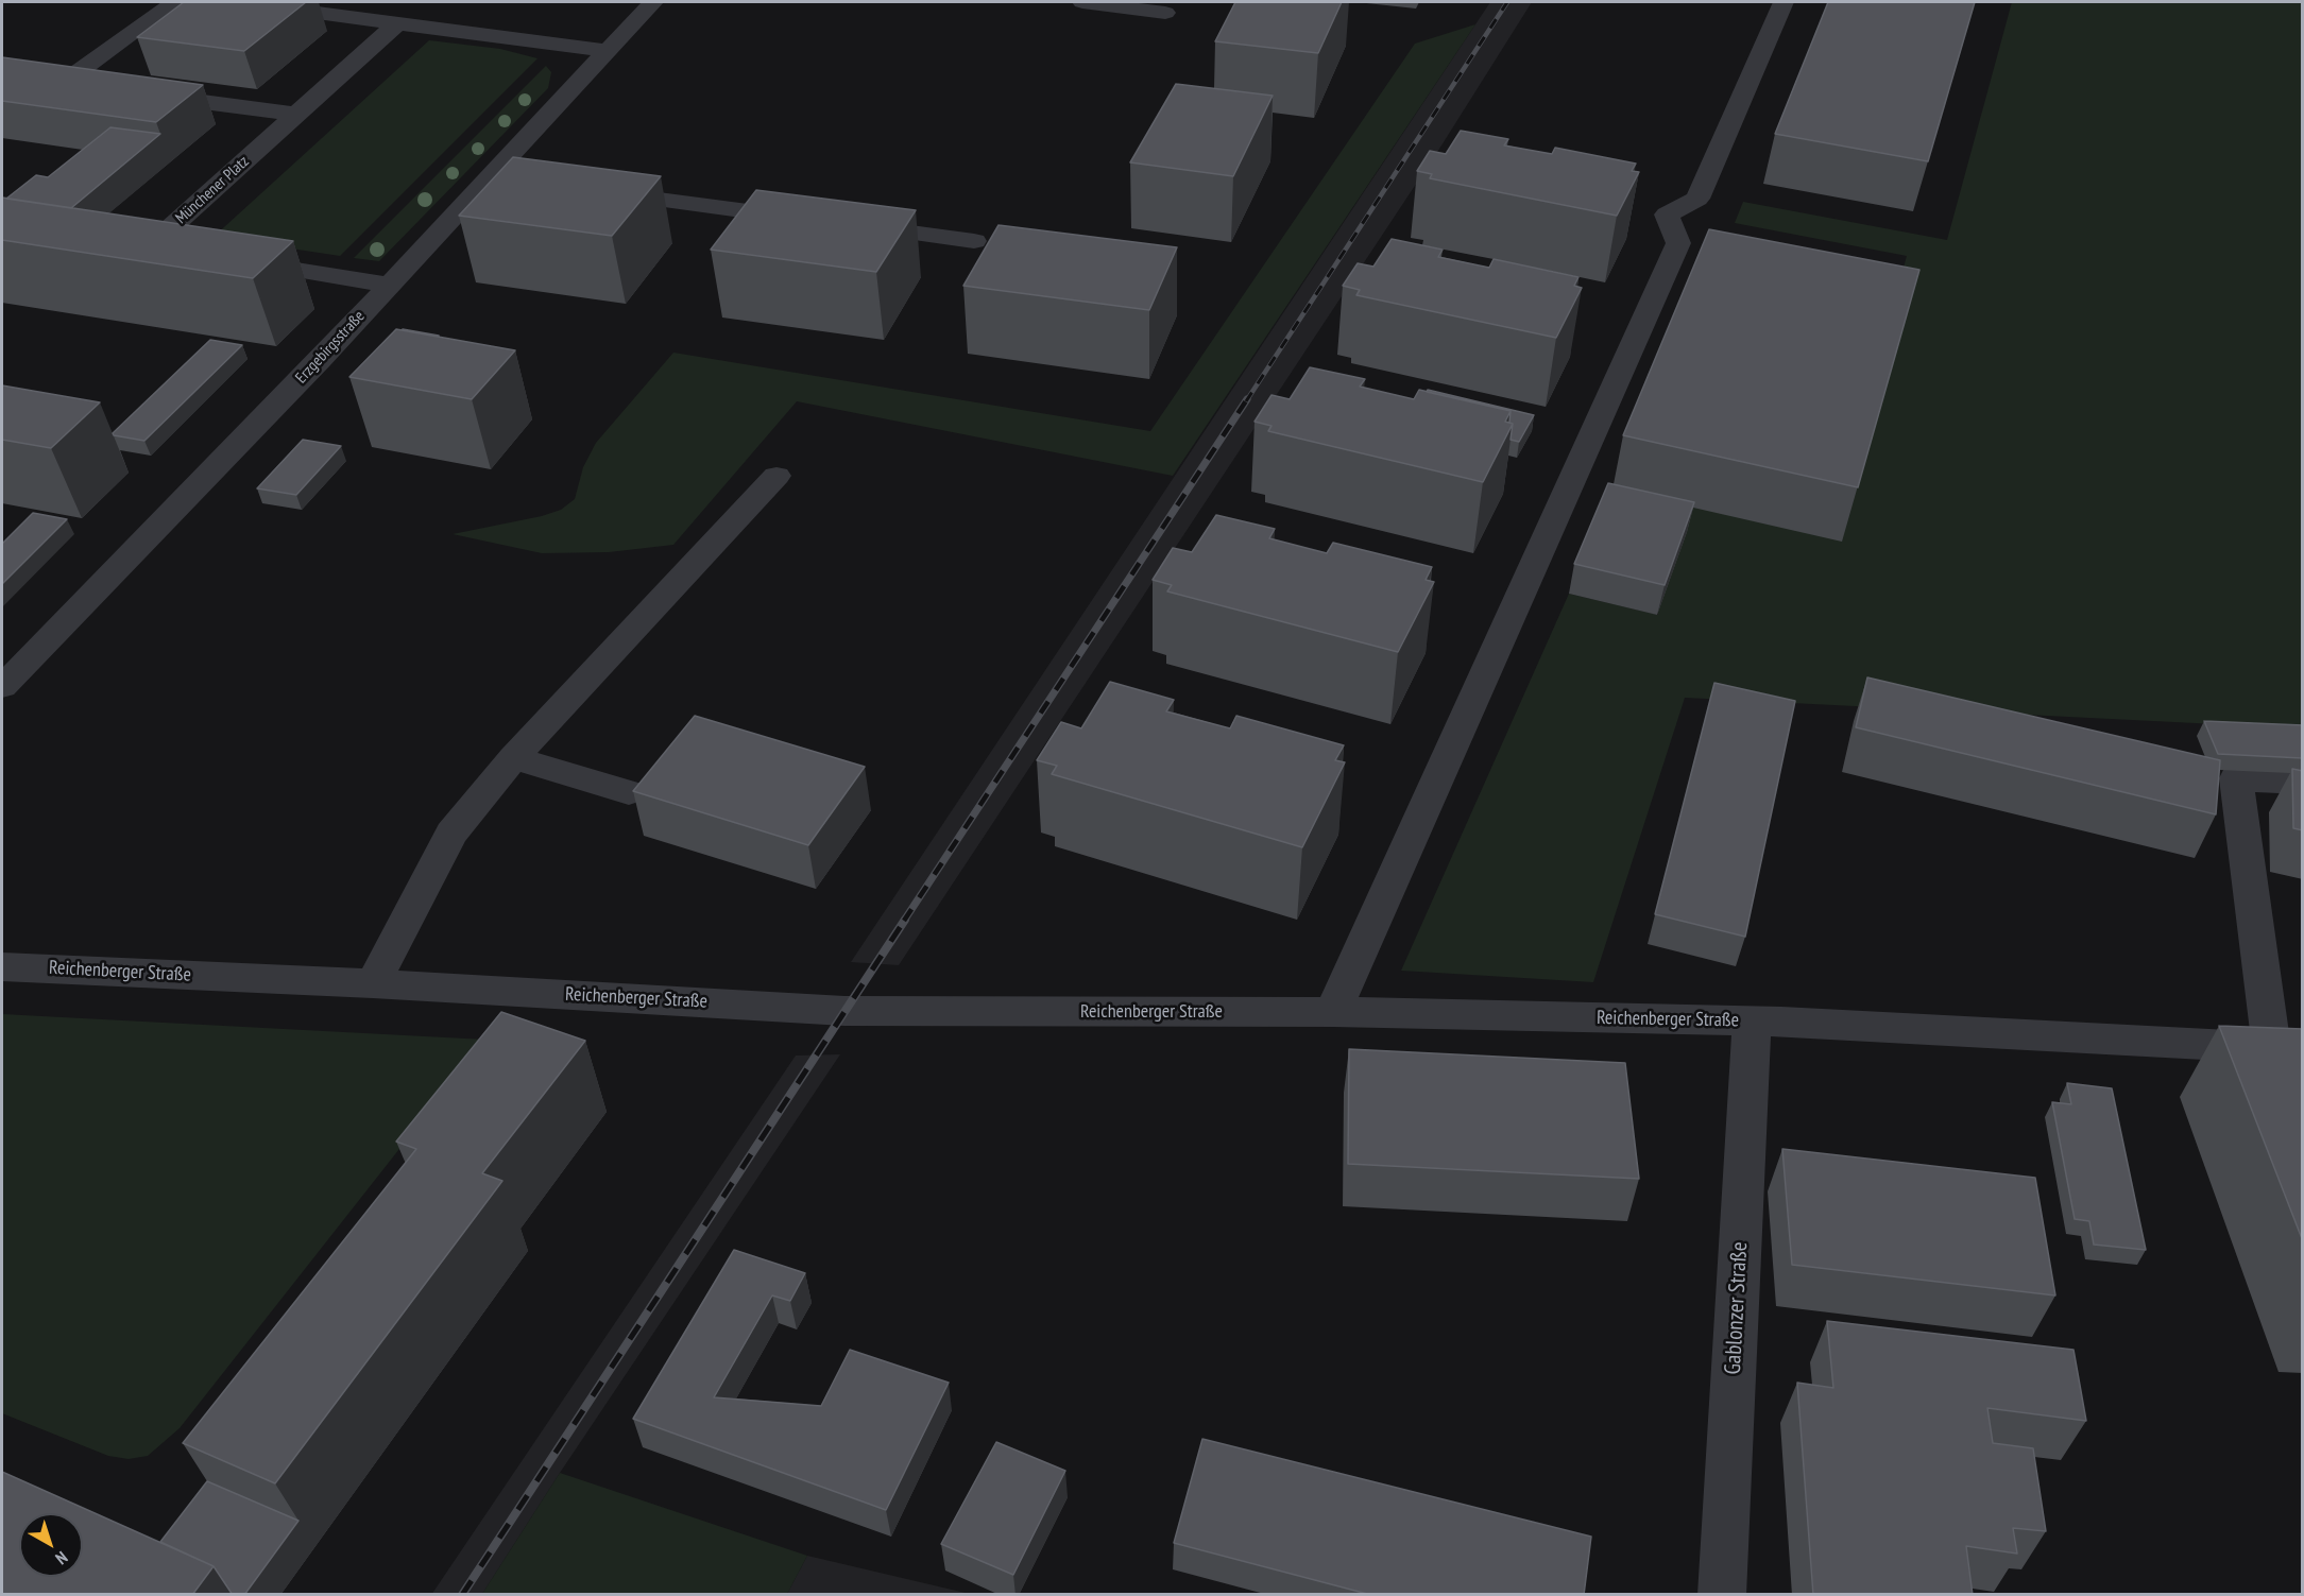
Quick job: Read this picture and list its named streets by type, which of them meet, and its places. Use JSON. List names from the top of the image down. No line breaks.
{"streets":{"street":["Münchener Platz","Erzgebirgsstraße","Reichenberger Straße","Gablonzer Straße"]},"crossings":[["Reichenberger Straße","Gablonzer Straße"]],"north":"bottom right"}
